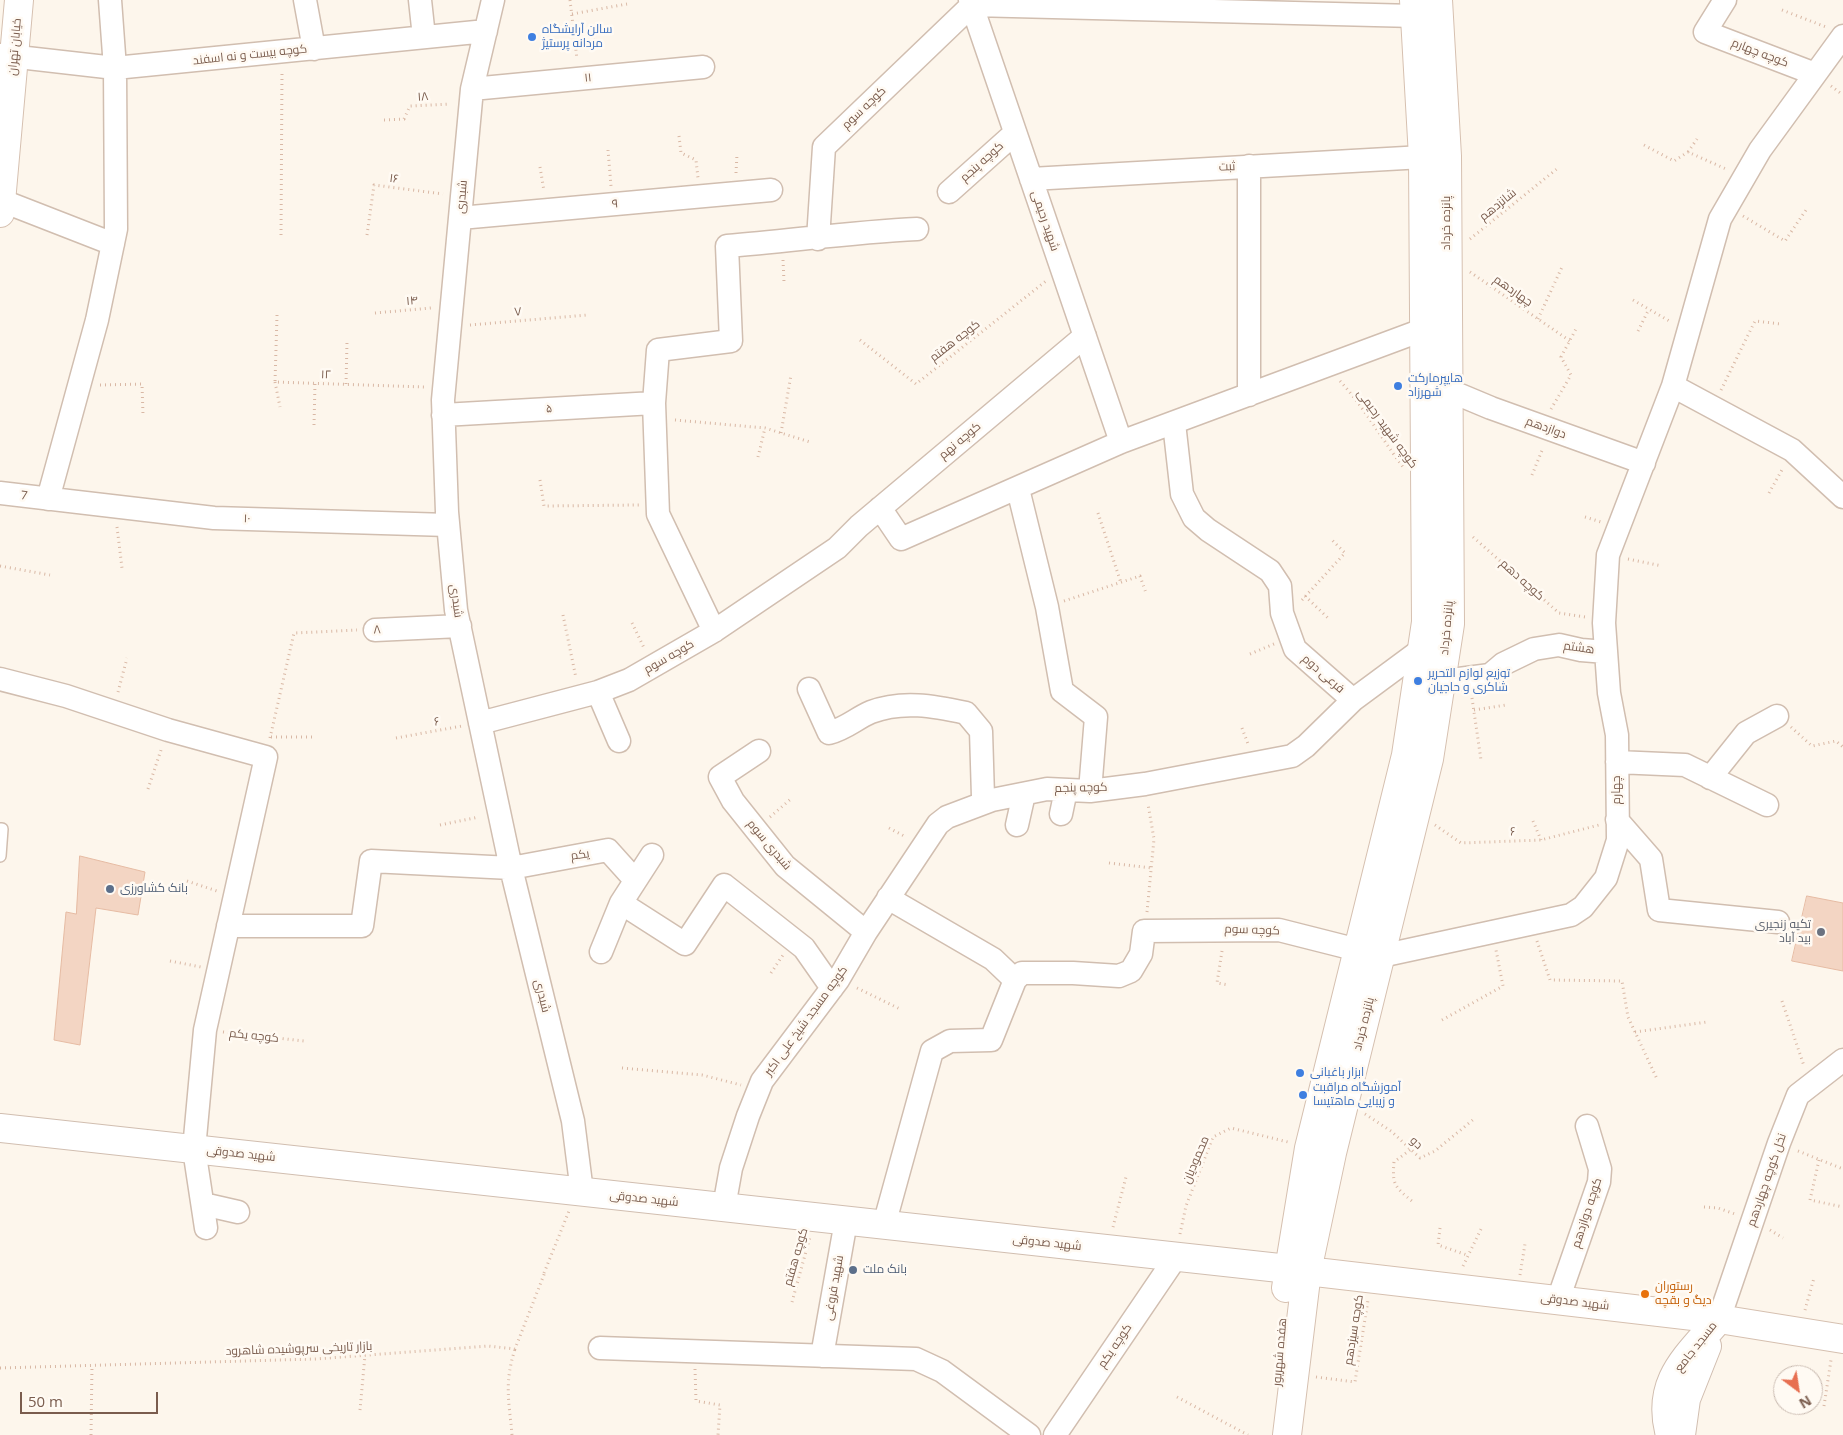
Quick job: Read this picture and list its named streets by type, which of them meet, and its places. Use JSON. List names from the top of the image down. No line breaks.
{"streets":{"main road":["خیابان تهران","پانزده خرداد","شهید صدوقی","مسجد جامع","هفده شهریور"],"street":["کوچه چهارم","کوچه بیست و نه اسفند","۱۱","کوچه سوم","کوچه پنجم","ثبت","شبدری","۹","شهید رحیمی","۵","دوازدهم","کوچه نهم","7","۱۰","۸","هشتم","فرعی دوم","چهارم","شبدری سوم","یکم","کوچه مسجد شیخ علی اکبر","کوچه یکم","نخل کوچه چهاردهم","کوچه دوازدهم","شهید فروغی"],"path":["۱۸","۱۶","شانزدهم","چهاردهم","۱۴","۷","کوچه هفتم","۱۲","کوچه شهید رحیمی","کوچه دهم","۶","دو","محمودیان","کوچه سیزدهم","بازار تاریخی سرپوشیده شاهرود"]},"crossings":[["خیابان تهران","کوچه بیست و نه اسفند"],["کوچه چهارم","چهارم"],["کوچه بیست و نه اسفند","شبدری"],["۱۱","۱۸"],["۱۱","شبدری"],["۱۸","شبدری"],["کوچه سوم","شبدری"],["کوچه سوم","شهید رحیمی"],["کوچه سوم","پانزده خرداد"],["کوچه سوم","کوچه نهم"],["کوچه سوم","۶"],["کوچه سوم","چهارم"],["کوچه پنجم","شهید رحیمی"],["کوچه پنجم","پانزده خرداد"],["کوچه پنجم","فرعی دوم"],["کوچه پنجم","کوچه مسجد شیخ علی اکبر"],["ثبت","شهید رحیمی"],["ثبت","پانزده خرداد"],["۱۶","شبدری"],["۱۶","۹"],["شبدری","۹"],["شبدری","۱۴"],["شبدری","۷"],["شبدری","۱۲"],["شبدری","۵"],["شبدری","۱۰"],["شبدری","۸"],["شبدری","۶"],["شبدری","یکم"],["شبدری","شهید صدوقی"],["شانزدهم","پانزده خرداد"],["شانزدهم","چهاردهم"],["شهید رحیمی","کوچه هفتم"],["شهید رحیمی","کوچه نهم"],["پانزده خرداد","چهاردهم"],["پانزده خرداد","دوازدهم"],["پانزده خرداد","کوچه دهم"],["پانزده خرداد","هشتم"],["پانزده خرداد","۶"],["پانزده خرداد","چهارم"],["پانزده خرداد","دو"],["پانزده خرداد","شهید صدوقی"],["پانزده خرداد","محمودیان"],["پانزده خرداد","هفده شهریور"],["۱۴","۷"],["کوچه هفتم","شهید صدوقی"],["دوازدهم","چهارم"],["7","۱۰"],["کوچه دهم","چهارم"],["هشتم","چهارم"],["۶","چهارم"],["شبدری سوم","کوچه مسجد شیخ علی اکبر"],["کوچه مسجد شیخ علی اکبر","شهید صدوقی"],["کوچه یکم","شهید صدوقی"],["کوچه یکم","محمودیان"],["شهید صدوقی","محمودیان"],["شهید صدوقی","نخل کوچه چهاردهم"],["شهید صدوقی","کوچه دوازدهم"],["شهید صدوقی","شهید فروغی"],["شهید صدوقی","کوچه سیزدهم"],["شهید صدوقی","مسجد جامع"],["شهید صدوقی","هفده شهریور"],["نخل کوچه چهاردهم","مسجد جامع"],["کوچه سیزدهم","هفده شهریور"]],"places":["سالن آرایشگاه مردانه پرستیژ","هایپرمارکت شهرزاد","توزیع لوازم التحریر شاکری و حاجیان","بانک کشاورزی","تکیه زنجیری بید آباد","ابزار باغبانی","آموزشگاه مراقبت و زیبایی ماهتیسا","بانک ملت","رستوران دیگ و بقچه"],"scale_bar":"50 m","north":"bottom right"}
